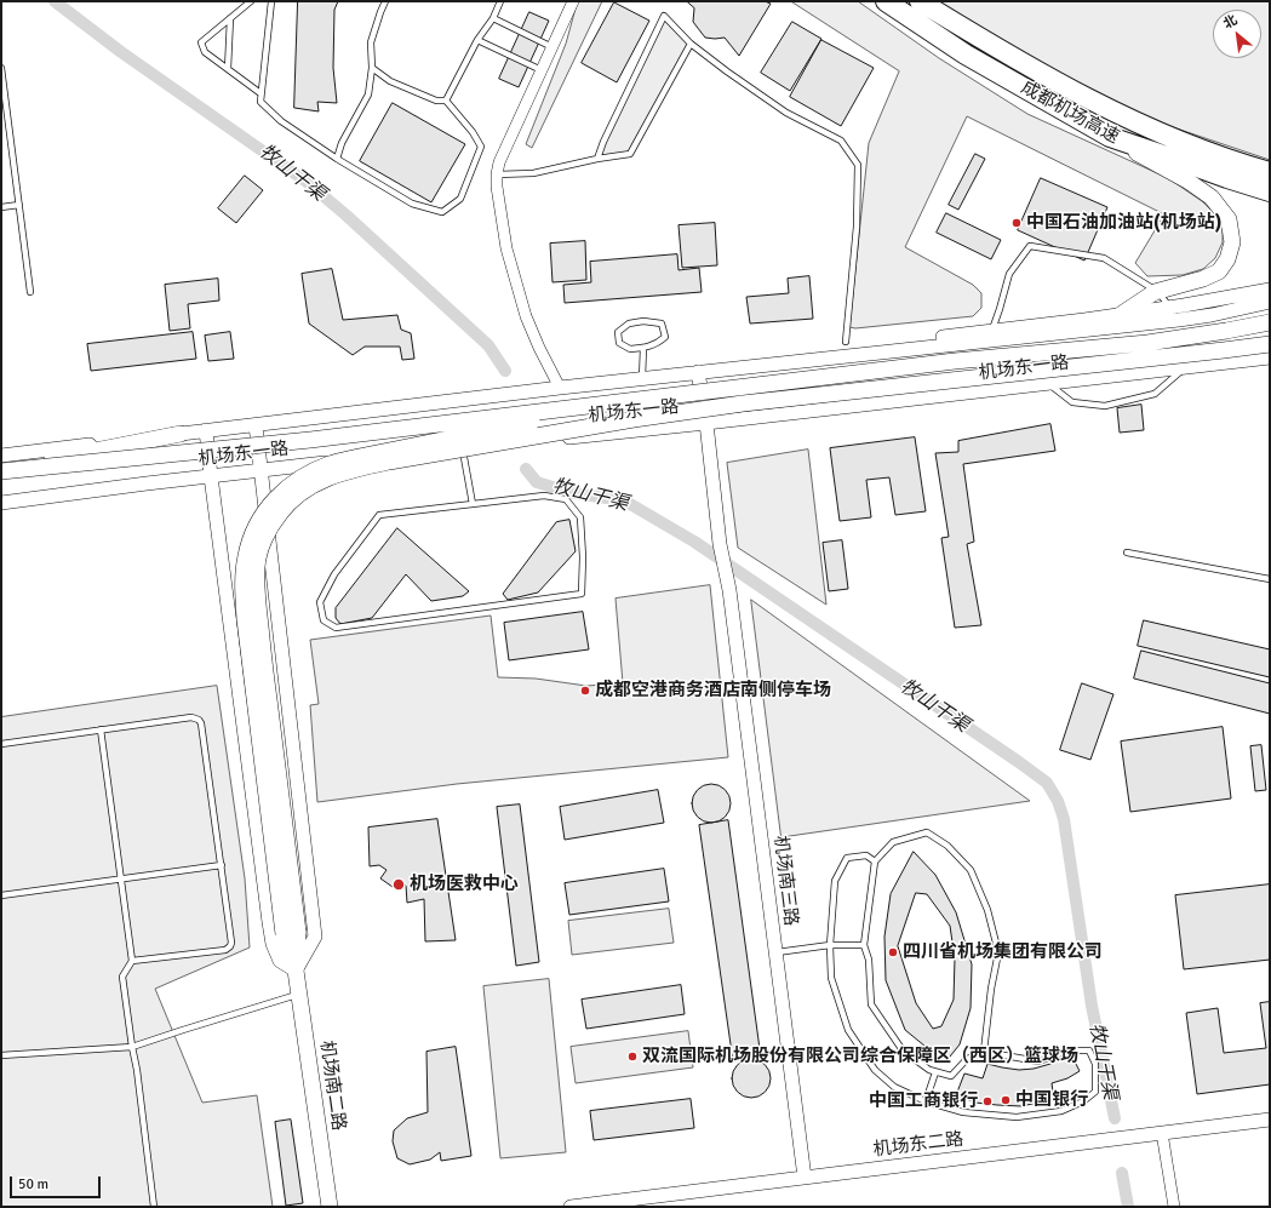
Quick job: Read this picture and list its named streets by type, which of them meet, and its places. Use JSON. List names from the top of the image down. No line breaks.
{"streets":{"highway":["成都机场高速"],"main road":["机场南二路"],"street":["机场东一路","机场南三路","机场东二路"]},"crossings":[["机场东一路","机场南三路"],["机场南三路","机场东二路"]],"water":["牧山干渠"],"places":["中国石油加油站(机场站)","成都空港商务酒店南侧停车场","机场医救中心","四川省机场集团有限公司","双流国际机场股份有限公司综合保障区（西区）篮球场","中国银行","中国工商银行"],"scale_bar":"50 m","north":"top left"}
